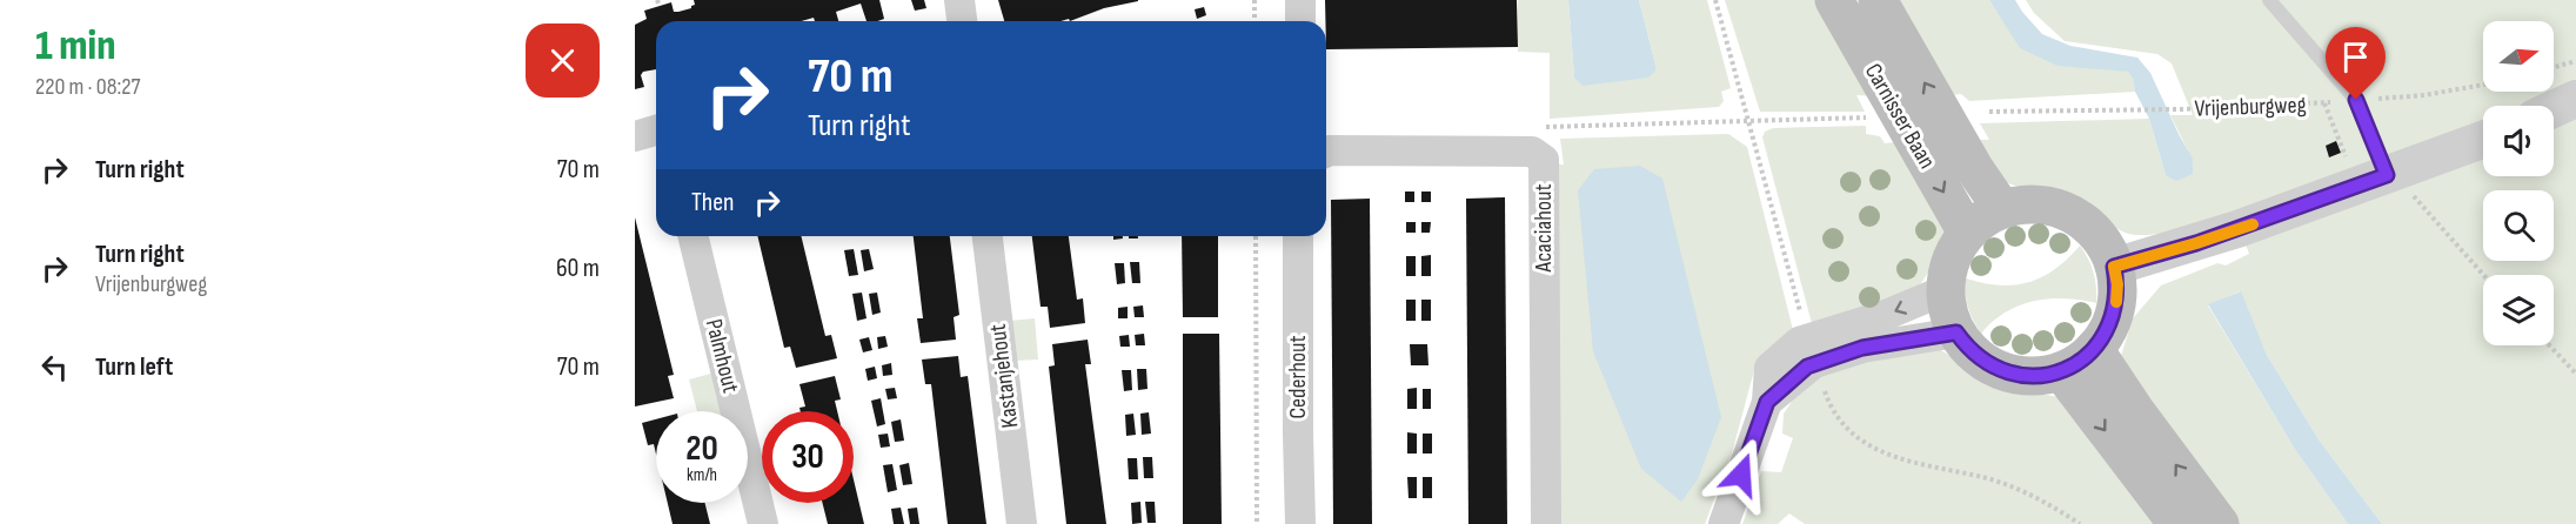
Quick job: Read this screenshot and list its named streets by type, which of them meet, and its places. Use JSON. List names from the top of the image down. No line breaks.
{"streets":{"main road":["Carnisser Baan"],"street":["Acaciahout","Palmhout","Kastanjehout","Cederhout"],"path":["Vrijenburgweg"]},"north":"right","page":{"heading":["1 min","220 m · 08:27"],"turn":["70 m","Turn right"],"list":[{"name":"Turn right","value":"70 m"},{"name":"Turn right","note":"Vrijenburgweg","value":"60 m"},{"name":"Turn left","value":"70 m"}],"then":"Then","speed":"20 km/h","limit":"30"}}
